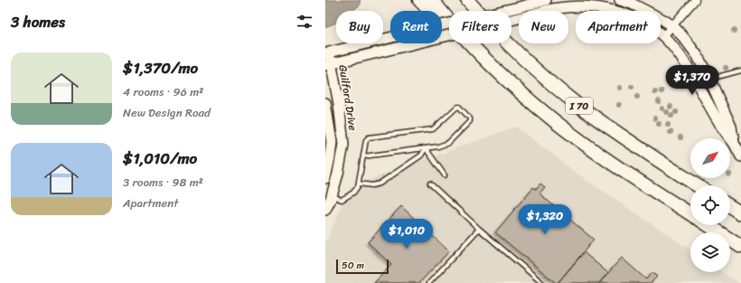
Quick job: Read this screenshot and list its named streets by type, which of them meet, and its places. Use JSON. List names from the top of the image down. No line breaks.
{"streets":{"highway":["I 70"],"main road":["Guilford Drive"]},"scale_bar":"50 m","north":"top right","page":{"heading":"3 homes","chip":["Buy","Rent","Filters","New","Apartment"],"list":[{"name":"$1,370/mo","note":"4 rooms · 96 m² · New Design Road"},{"name":"$1,010/mo","note":"3 rooms · 98 m² · Apartment"}],"price":["$1,370","$1,320","$1,010"],"scale":"50 m"}}
